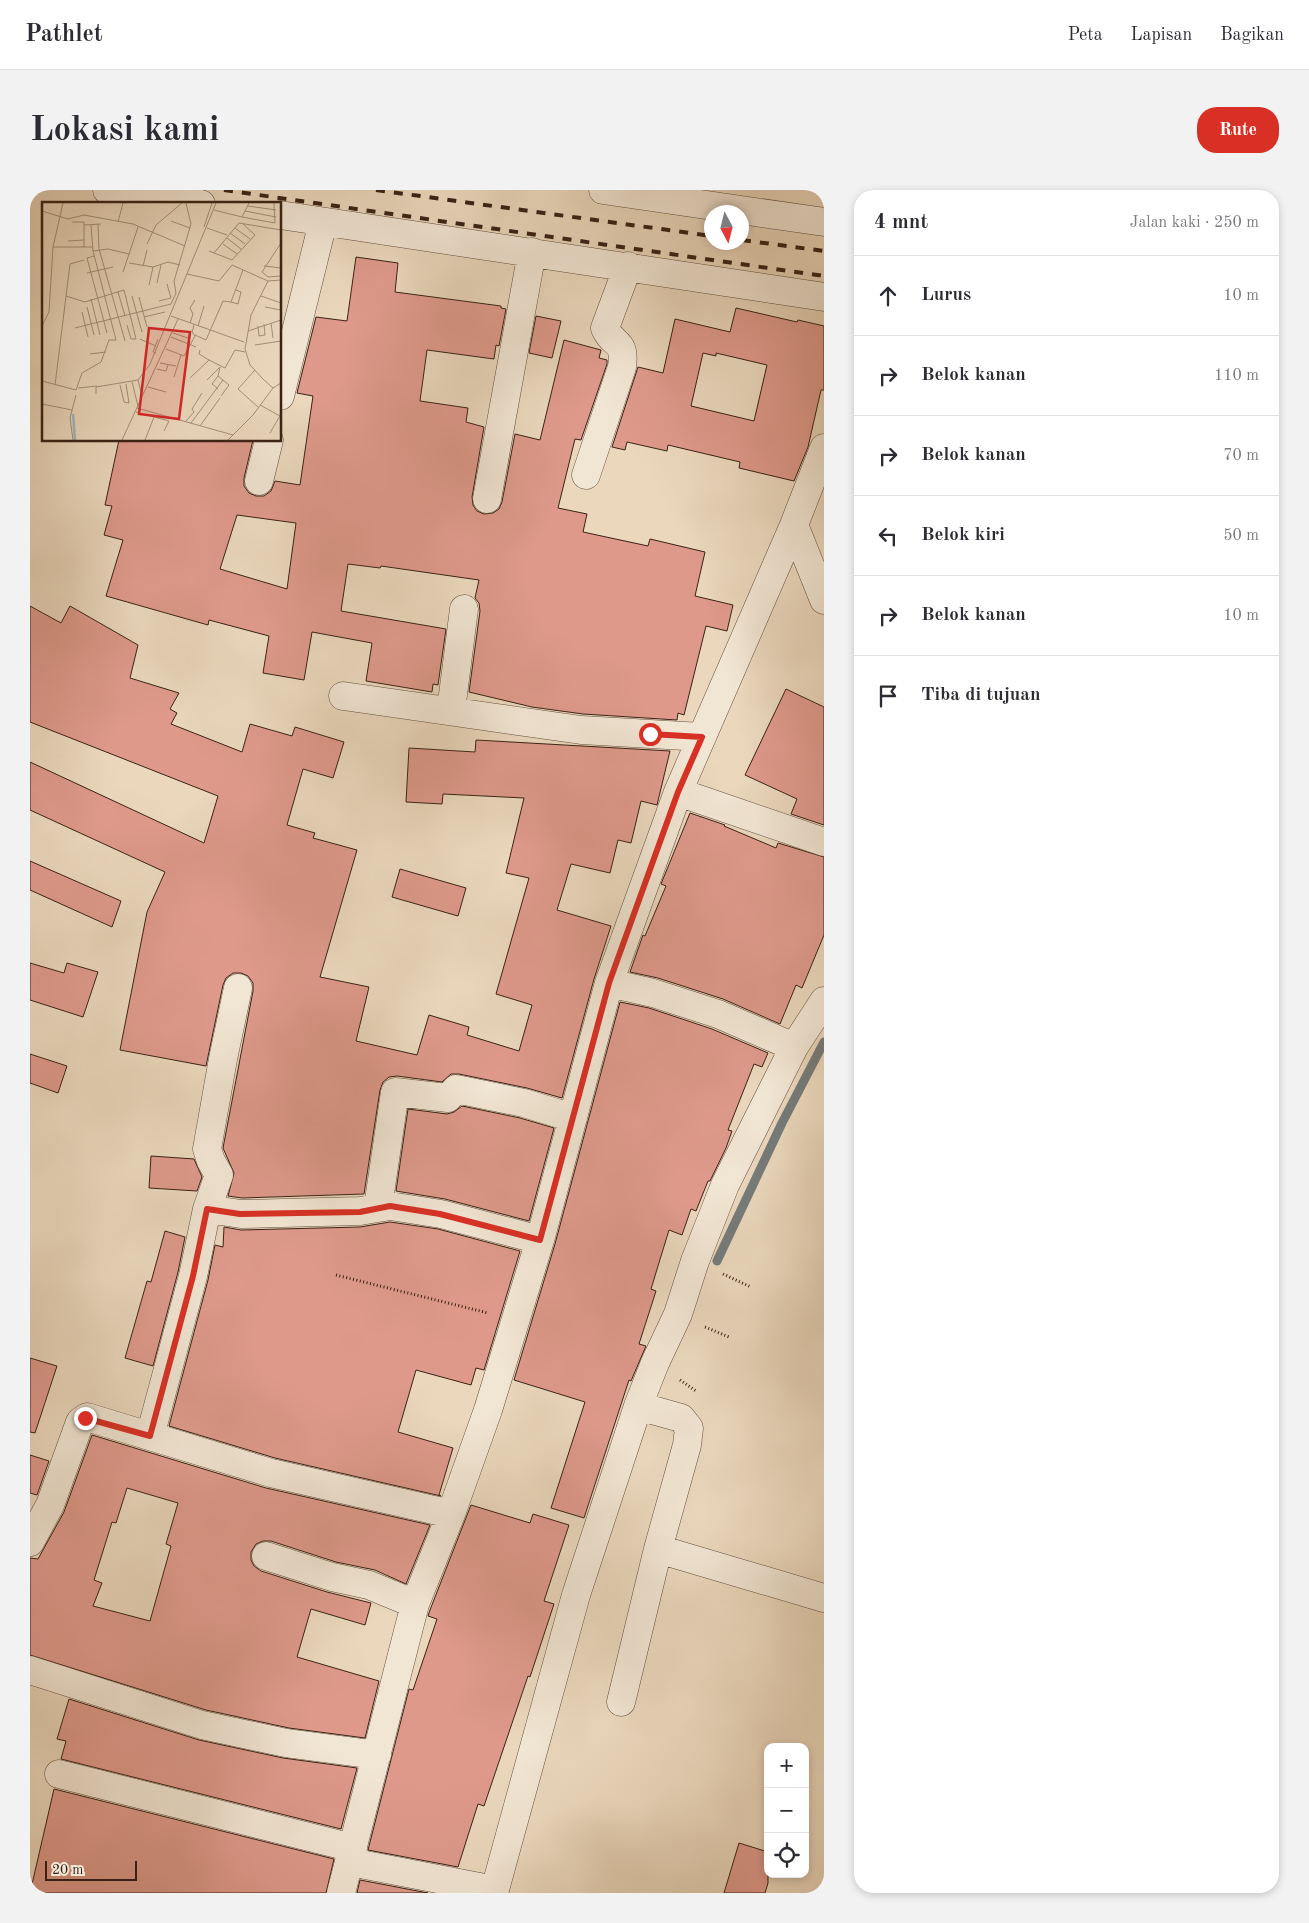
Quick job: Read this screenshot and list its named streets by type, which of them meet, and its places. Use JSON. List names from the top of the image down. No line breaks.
{"scale_bar":"20 m","north":"bottom","page":{"header":"Pathlet","nav":["Peta","Lapisan","Bagikan"],"buttons":"Rute","title":"Lokasi kami","heading":["4 mnt","Jalan kaki · 250 m"],"list":[["Lurus","10 m"],["Belok kanan","110 m"],["Belok kanan","70 m"],["Belok kiri","50 m"],["Belok kanan","10 m"],"Tiba di tujuan"],"map_buttons":["+","−"],"scale":"20 m"}}
